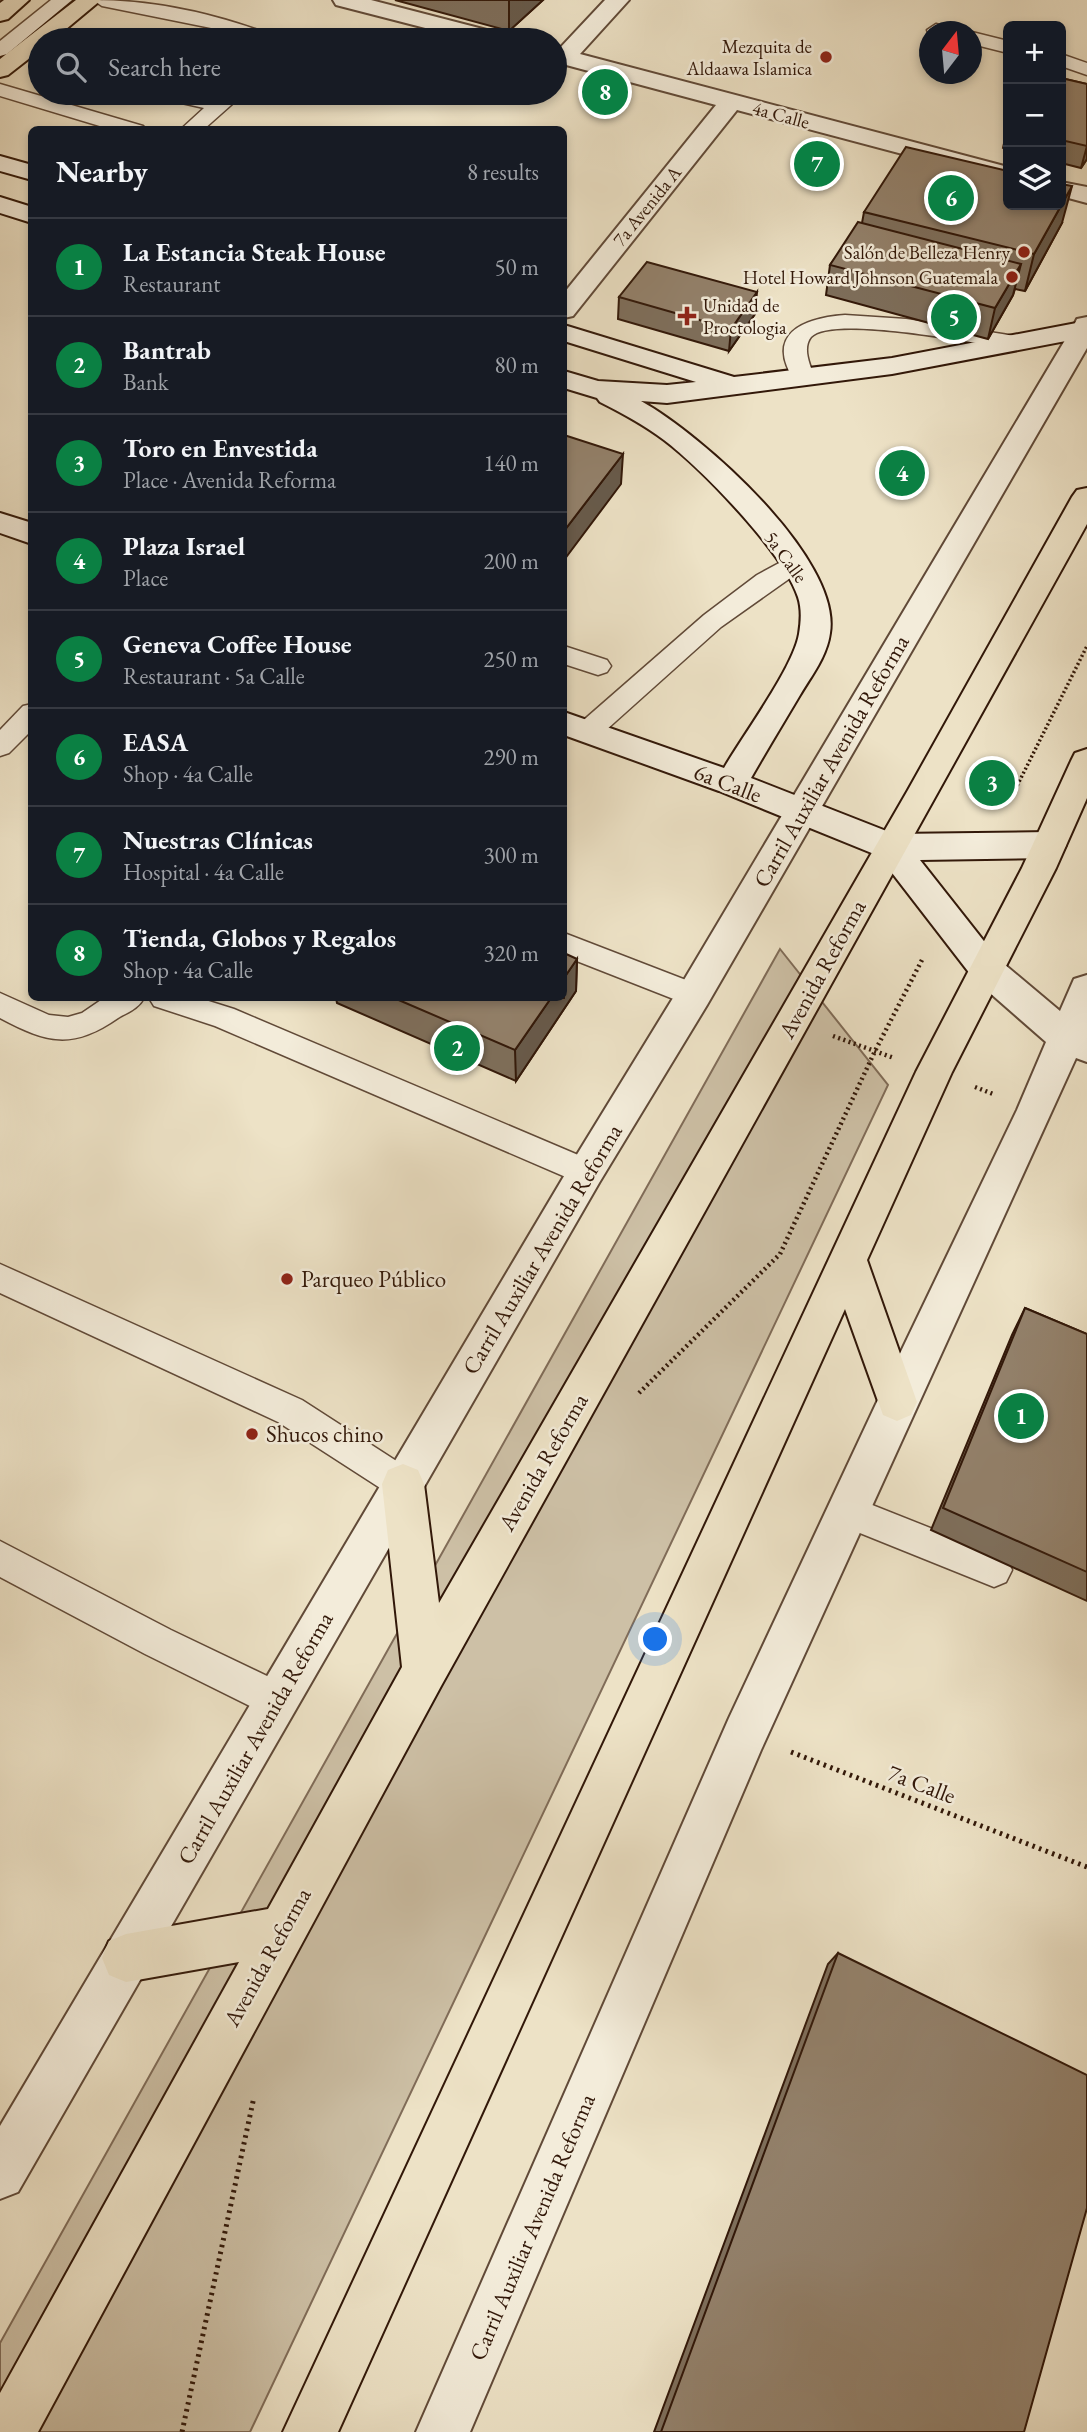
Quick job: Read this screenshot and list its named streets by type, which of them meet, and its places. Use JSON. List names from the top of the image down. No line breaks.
{"streets":{"main road":["Avenida Reforma"],"street":["4a Calle","7a Avenida A","5a Calle","Carril Auxiliar Avenida Reforma","6a Calle"],"path":["7a Calle"]},"crossings":[["4a Calle","7a Avenida A"],["5a Calle","Carril Auxiliar Avenida Reforma"],["5a Calle","6a Calle"],["Carril Auxiliar Avenida Reforma","6a Calle"],["Carril Auxiliar Avenida Reforma","7a Calle"],["6a Calle","Avenida Reforma"]],"places":{"other":["Mezquita de Aldaawa Islamica","Salón de Belleza Henry","Hotel Howard Johnson Guatemala","Parqueo Público","Shucos chino"],"health":["Unidad de Proctologia"]},"north":"top","page":{"map_buttons":["+","−"],"search":"Search here","pins":["8","7","6","5","4","3","2","1"],"heading":["Nearby","8 results"],"list":[{"mark":"1","name":"La Estancia Steak House","note":"Restaurant","value":"50 m"},{"mark":"2","name":"Bantrab","note":"Bank","value":"80 m"},{"mark":"3","name":"Toro en Envestida","note":"Place · Avenida Reforma","value":"140 m"},{"mark":"4","name":"Plaza Israel","note":"Place","value":"200 m"},{"mark":"5","name":"Geneva Coffee House","note":"Restaurant · 5a Calle","value":"250 m"},{"mark":"6","name":"EASA","note":"Shop · 4a Calle","value":"290 m"},{"mark":"7","name":"Nuestras Clínicas","note":"Hospital · 4a Calle","value":"300 m"},{"mark":"8","name":"Tienda, Globos y Regalos","note":"Shop · 4a Calle","value":"320 m"}]}}
